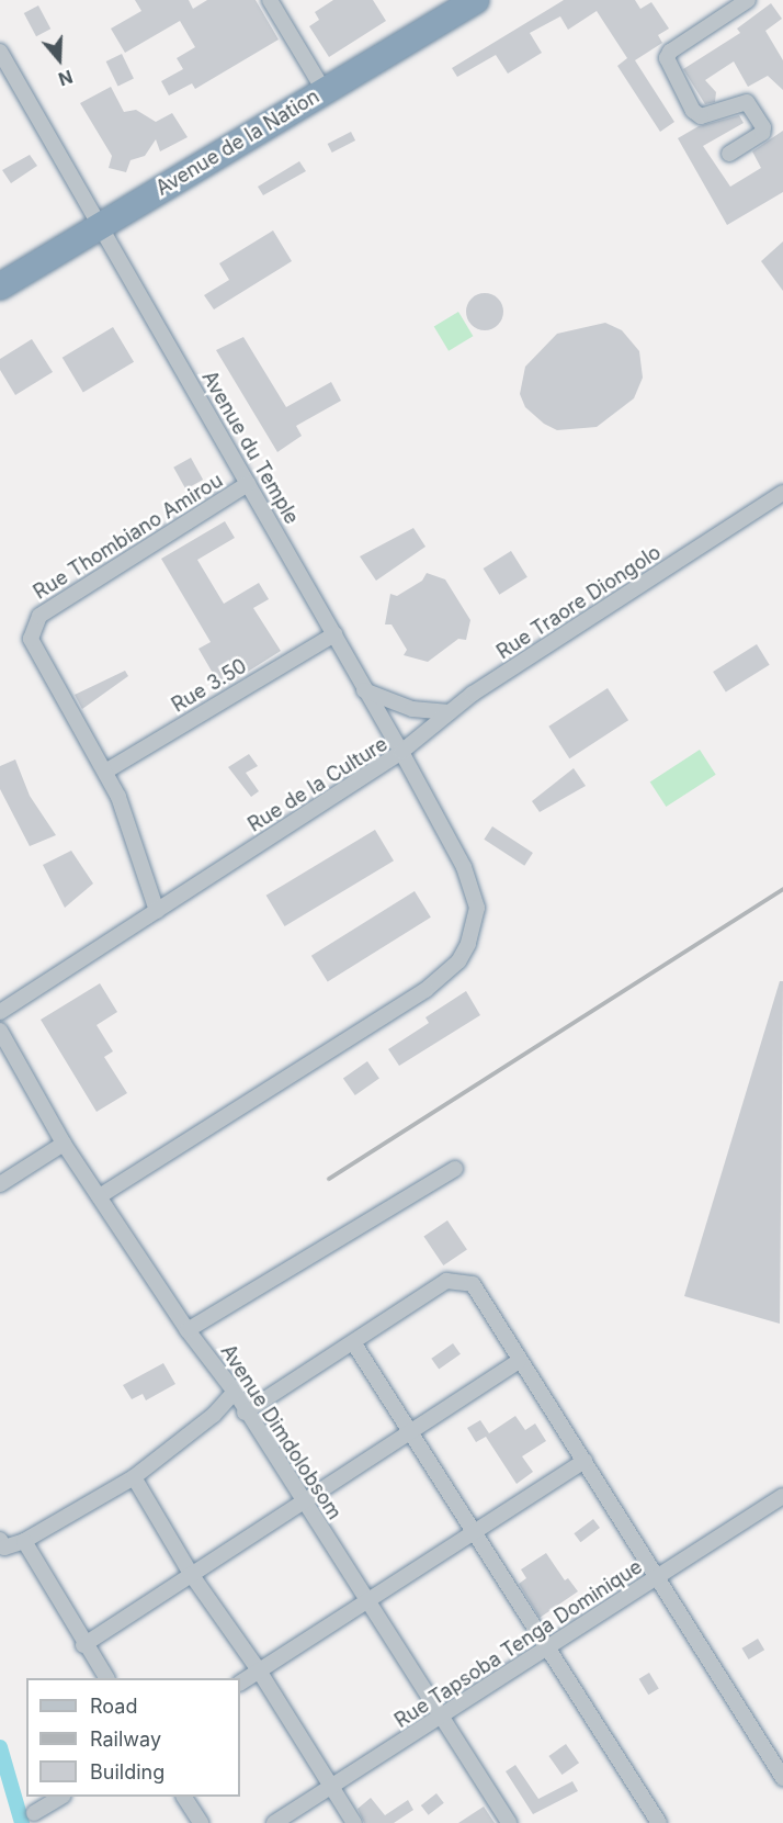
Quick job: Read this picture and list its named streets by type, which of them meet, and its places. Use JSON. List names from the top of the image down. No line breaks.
{"streets":{"highway":["Avenue de la Nation"],"street":["Avenue du Temple","Rue Thombiano Amirou","Rue Traore Diongolo","Rue 3.50","Rue de la Culture","Avenue Dimdolobsom","Rue Tapsoba Tenga Dominique"]},"crossings":[["Avenue de la Nation","Avenue du Temple"],["Avenue du Temple","Rue Thombiano Amirou"],["Avenue du Temple","Rue Traore Diongolo"],["Avenue du Temple","Rue 3.50"],["Avenue du Temple","Rue de la Culture"],["Rue Thombiano Amirou","Rue 3.50"],["Rue Thombiano Amirou","Rue de la Culture"],["Rue Traore Diongolo","Rue de la Culture"],["Rue de la Culture","Avenue Dimdolobsom"],["Avenue Dimdolobsom","Rue Tapsoba Tenga Dominique"]],"legend":["Road","Railway","Building"],"north":"bottom"}
